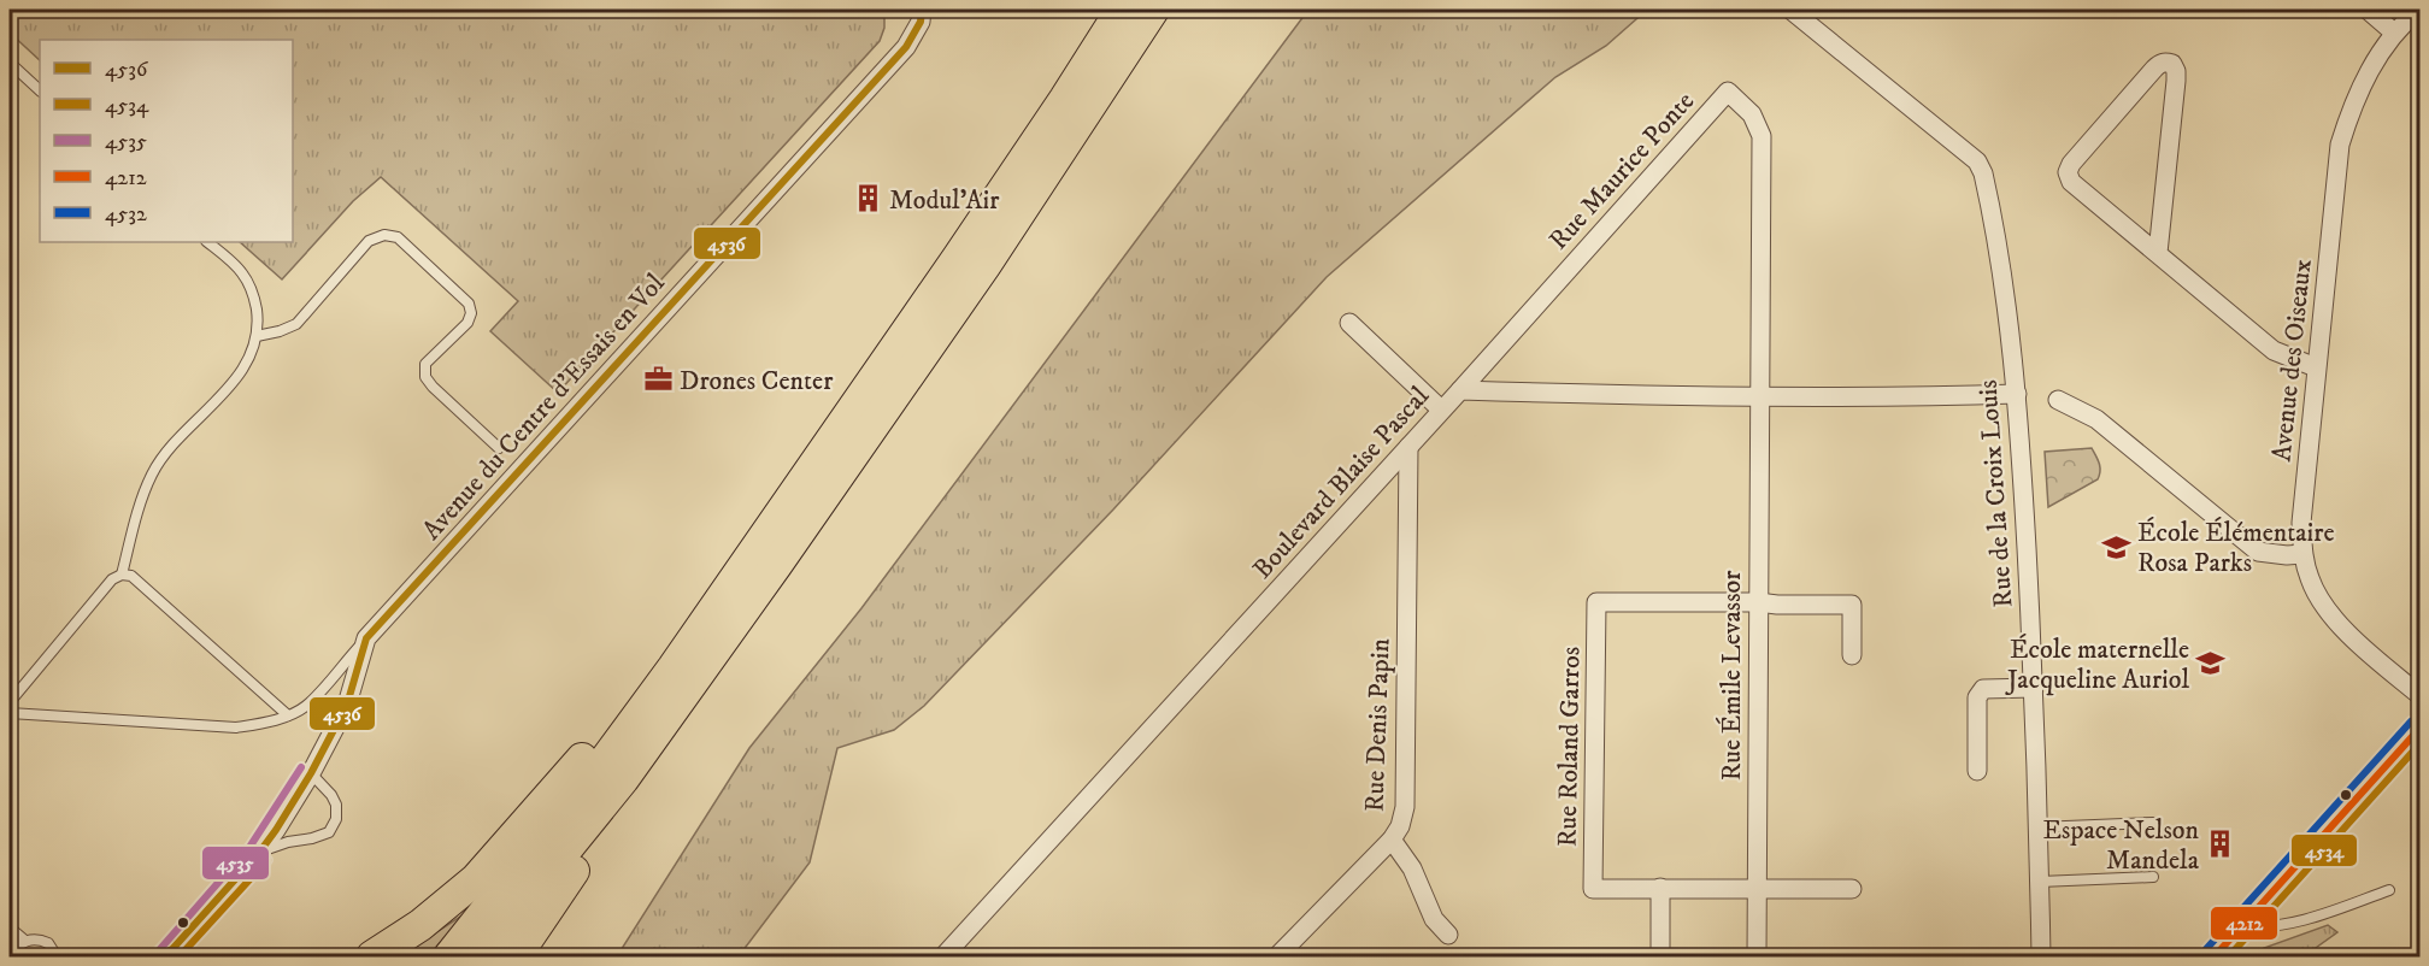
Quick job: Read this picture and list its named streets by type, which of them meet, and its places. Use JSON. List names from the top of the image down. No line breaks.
{"streets":{"street":["Rue Maurice Ponte","Avenue des Oiseaux","Avenue du Centre d'Essais en Vol","Boulevard Blaise Pascal","Rue de la Croix Louis","Rue Émile Levassor","Rue Denis Papin","Rue Roland Garros"]},"crossings":[["Rue Maurice Ponte","Boulevard Blaise Pascal"],["Rue Maurice Ponte","Rue Émile Levassor"],["Boulevard Blaise Pascal","Rue de la Croix Louis"],["Boulevard Blaise Pascal","Rue Émile Levassor"],["Boulevard Blaise Pascal","Rue Denis Papin"],["Rue Émile Levassor","Rue Roland Garros"]],"places":{"building":["Modul'Air","Espace Nelson Mandela"],"office":["Drones Center"],"school or university":["École Élémentaire Rosa Parks","École maternelle Jacqueline Auriol"]},"lines":["transit line 4536","transit line 4532","transit line 4212","transit line 4534","transit line 4535"],"legend":["4536","4534","4535","4212","4532"]}
